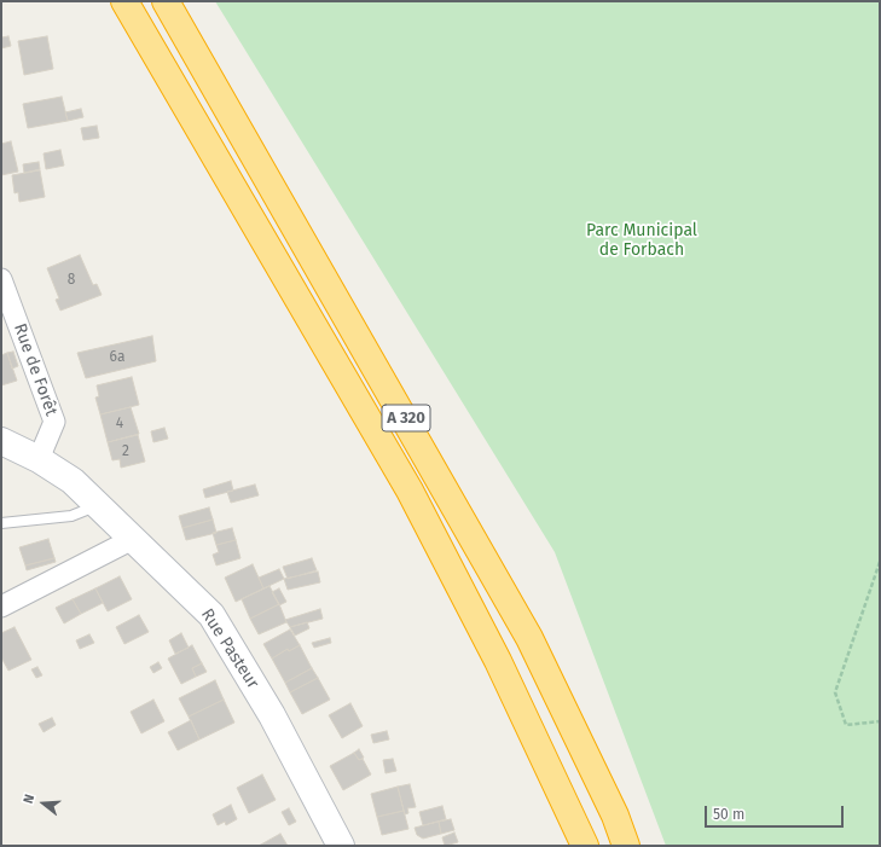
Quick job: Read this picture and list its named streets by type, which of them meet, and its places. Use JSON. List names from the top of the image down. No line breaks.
{"streets":{"highway":["A 320"],"main road":["Rue Pasteur"],"street":["Rue de Forêt"]},"crossings":[["Rue de Forêt","Rue Pasteur"]],"parks":["Parc Municipal de Forbach"],"house_numbers":["8","6a","4","2"],"scale_bar":"50 m","north":"left"}
